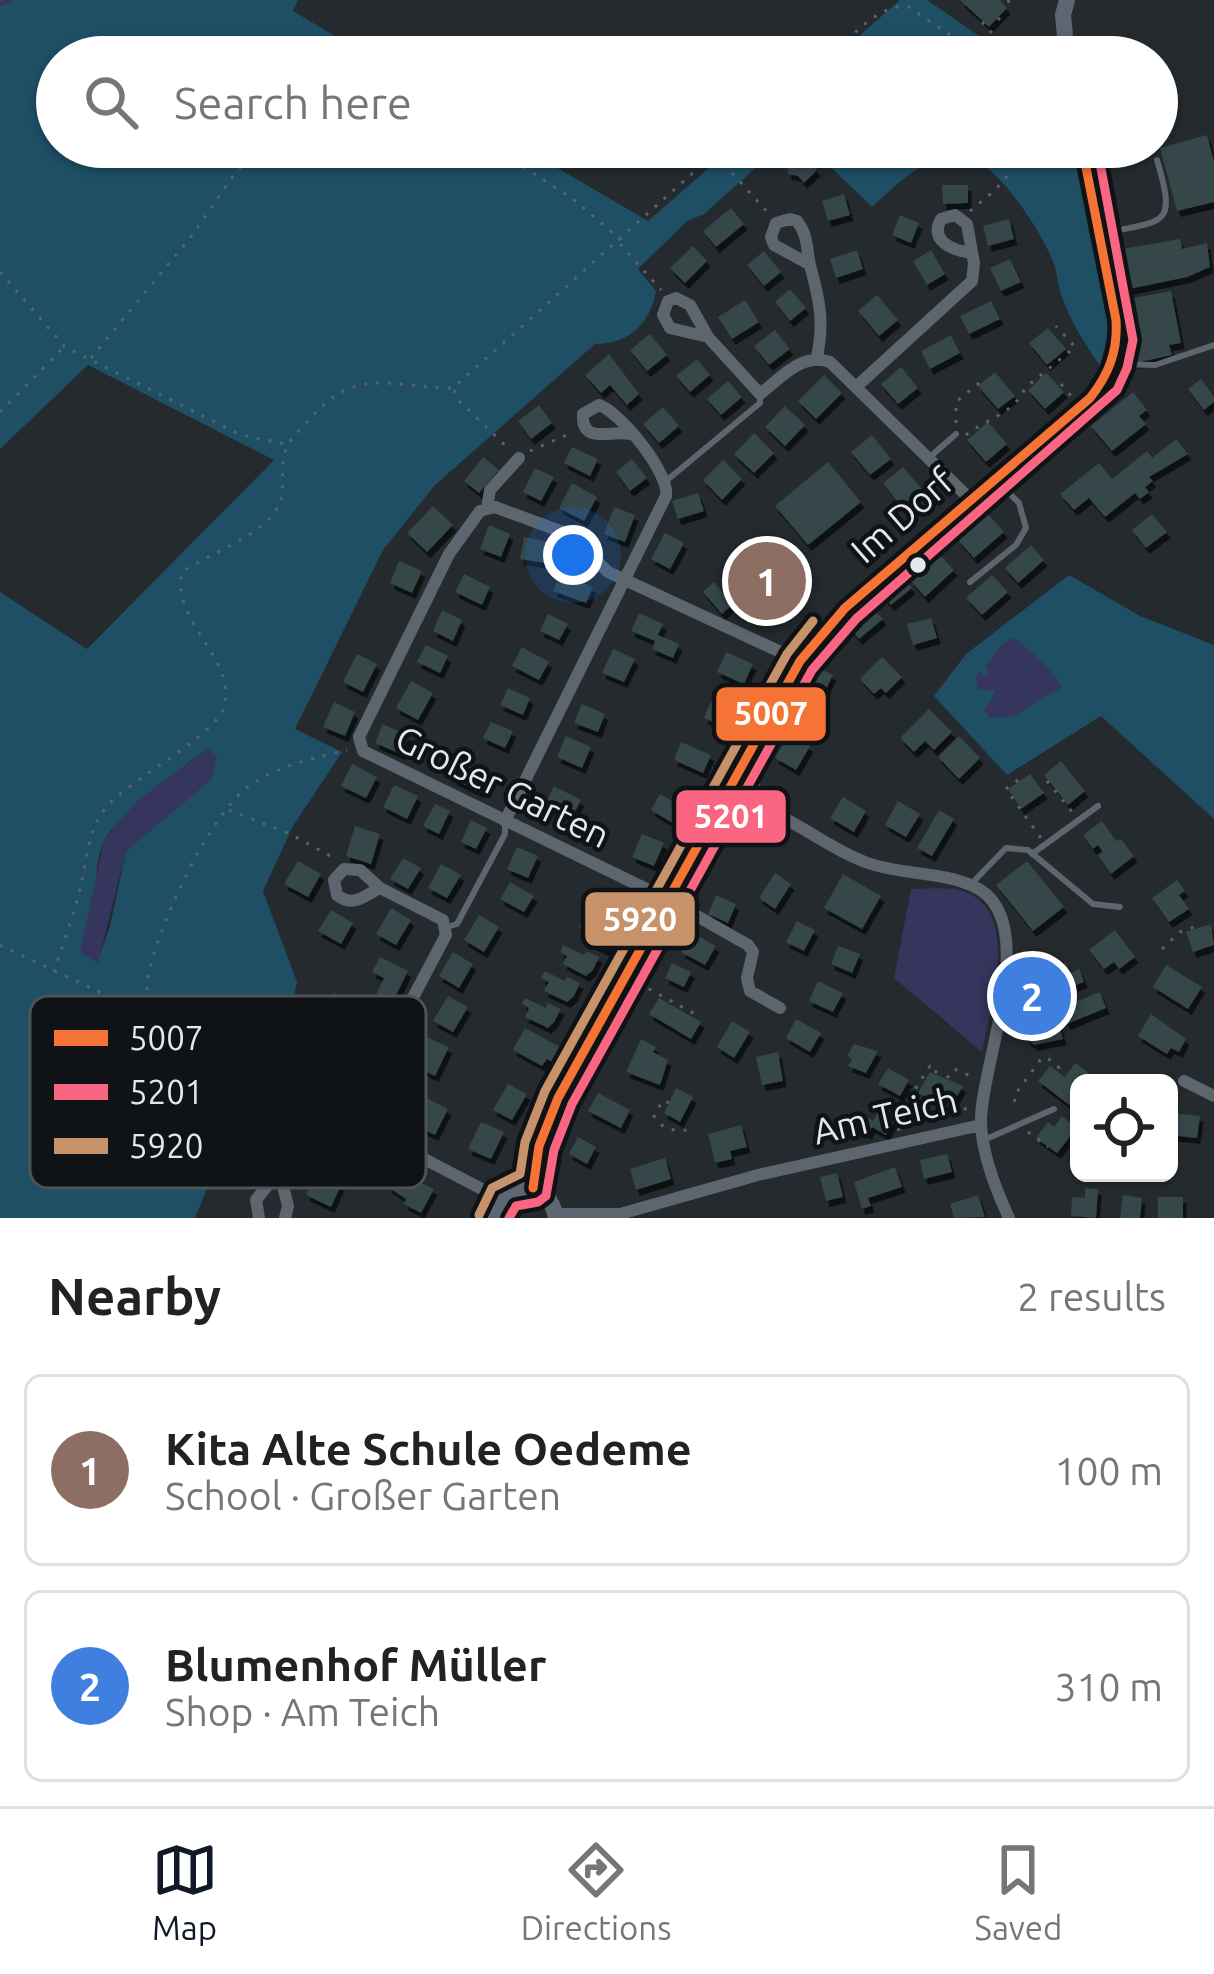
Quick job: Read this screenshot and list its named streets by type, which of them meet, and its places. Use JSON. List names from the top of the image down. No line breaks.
{"streets":{"street":["Im Dorf","Großer Garten","Am Teich"]},"crossings":[["Im Dorf","Großer Garten"]],"lines":["transit line 5007","transit line 5201","transit line 5920"],"legend":["5007","5201","5920"],"page":{"search":"Search here","pins":["1","2"],"heading":["Nearby","2 results"],"list":[{"mark":"1","name":"Kita Alte Schule Oedeme","note":"School · Großer Garten","value":"100 m"},{"mark":"2","name":"Blumenhof Müller","note":"Shop · Am Teich","value":"310 m"}],"nav":["Map","Directions","Saved"]}}
